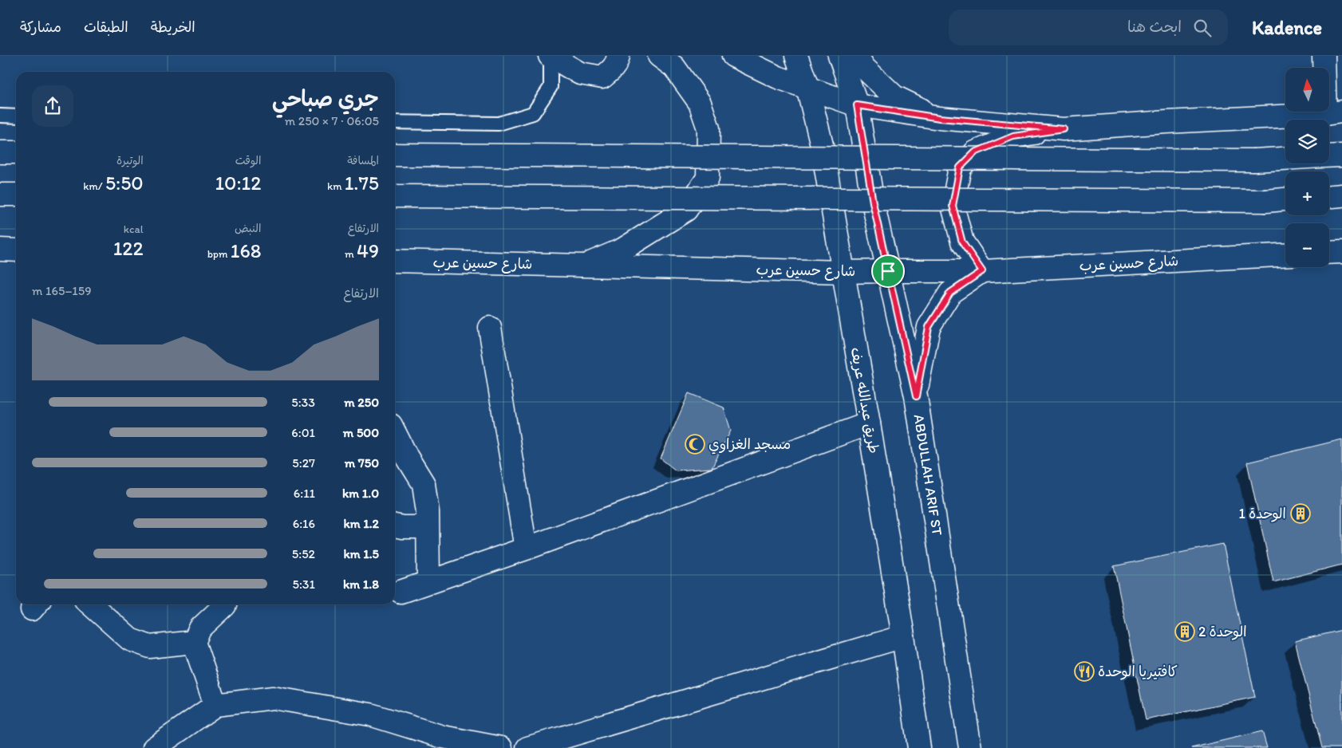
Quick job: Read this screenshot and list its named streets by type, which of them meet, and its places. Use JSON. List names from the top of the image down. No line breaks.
{"streets":{"main road":["شارع حسين عرب","طريق عبدالله عريف","ABDULLAH ARIF ST"]},"crossings":[["شارع حسين عرب","طريق عبدالله عريف"],["شارع حسين عرب","ABDULLAH ARIF ST"]],"places":{"mosque":["مسجد الغزاوي"],"building":["الوحدة 1","الوحدة 2"],"restaurant":["كافتيريا الوحدة"]},"north":"top","page":{"header":"Kadence","search":"ابحث هنا","nav":["الخريطة","الطبقات","مشاركة"],"map_buttons":["+","−"],"heading":["جري صباحي","06:05 · 7 × 250 m"],"stats":[["المسافة","1.75 km"],["الوقت","10:12"],["الوتيرة","5:50 /km"],["الارتفاع","49 m"],["النبض","168 bpm"],["kcal","122"]],"chart":["الارتفاع","159–165 m"],"list":[{"name":"250 m","note":"5:33"},{"name":"500 m","note":"6:01"},{"name":"750 m","note":"5:27"},{"name":"1.0 km","note":"6:11"},{"name":"1.2 km","note":"6:16"},{"name":"1.5 km","note":"5:52"},{"name":"1.8 km","note":"5:31"}]}}
